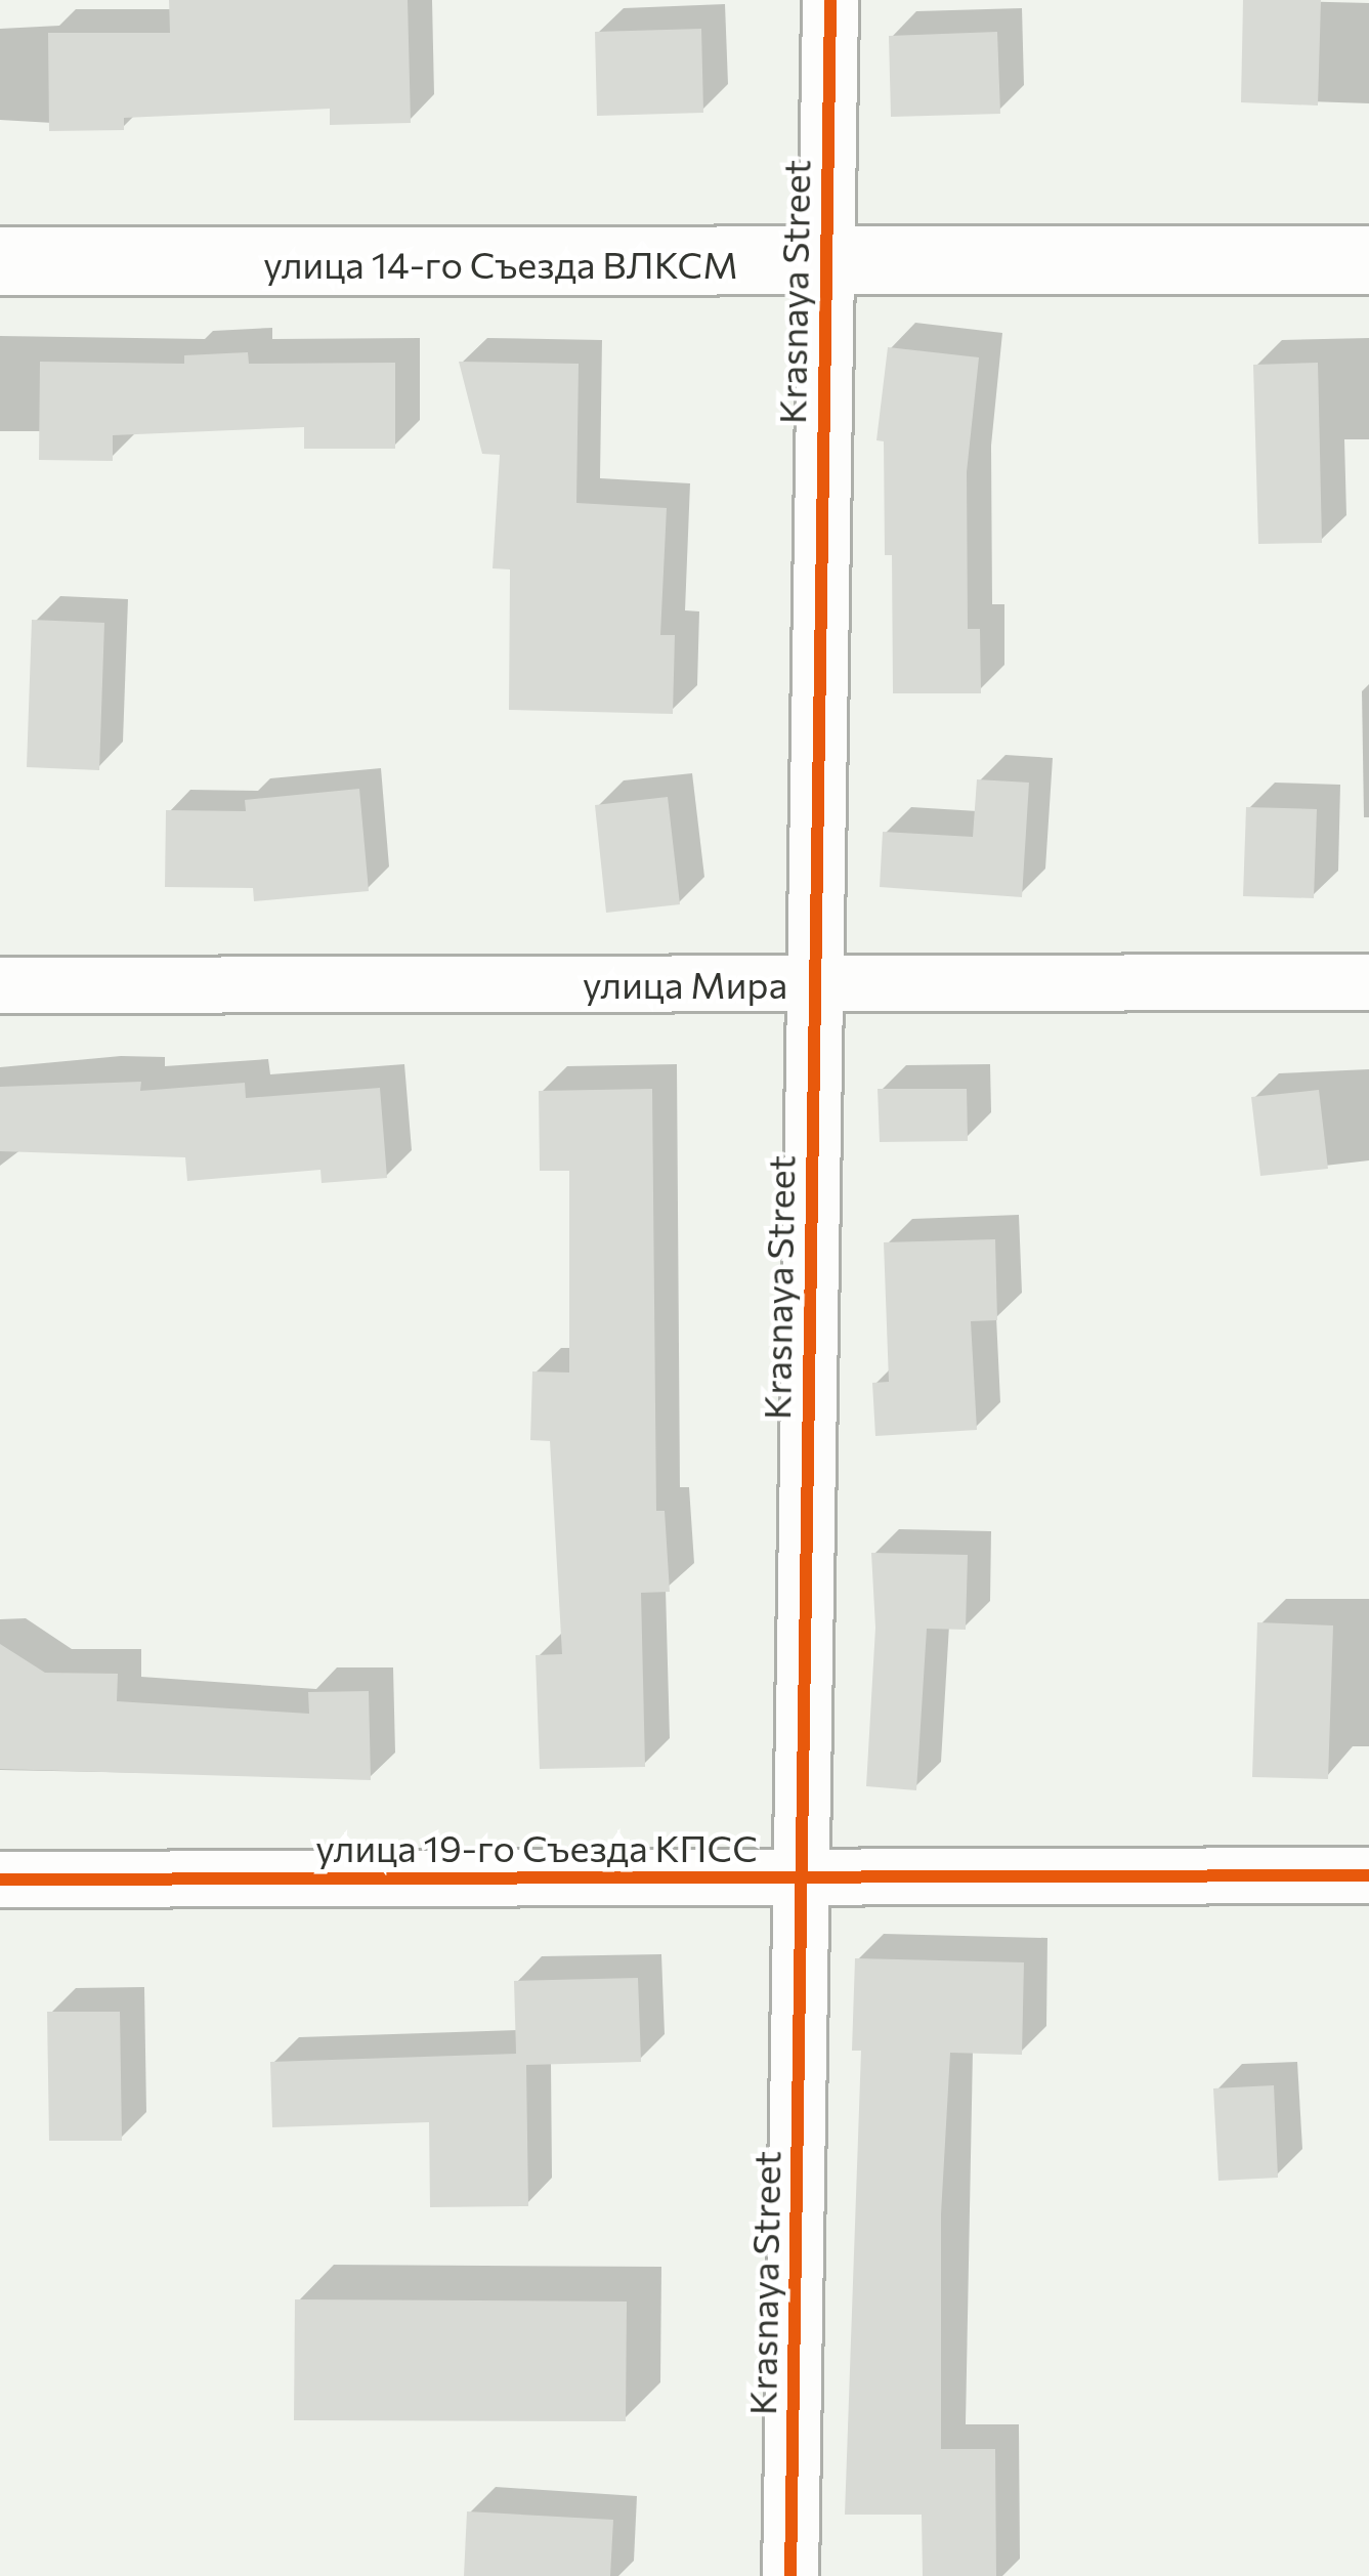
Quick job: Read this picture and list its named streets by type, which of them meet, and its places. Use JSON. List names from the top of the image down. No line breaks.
{"streets":{"street":["улица 14-го Съезда ВЛКСМ","Krasnaya Street","улица Мира","улица 19-го Съезда КПСС"]},"crossings":[["улица 14-го Съезда ВЛКСМ","Krasnaya Street"],["Krasnaya Street","улица Мира"],["Krasnaya Street","улица 19-го Съезда КПСС"]]}
